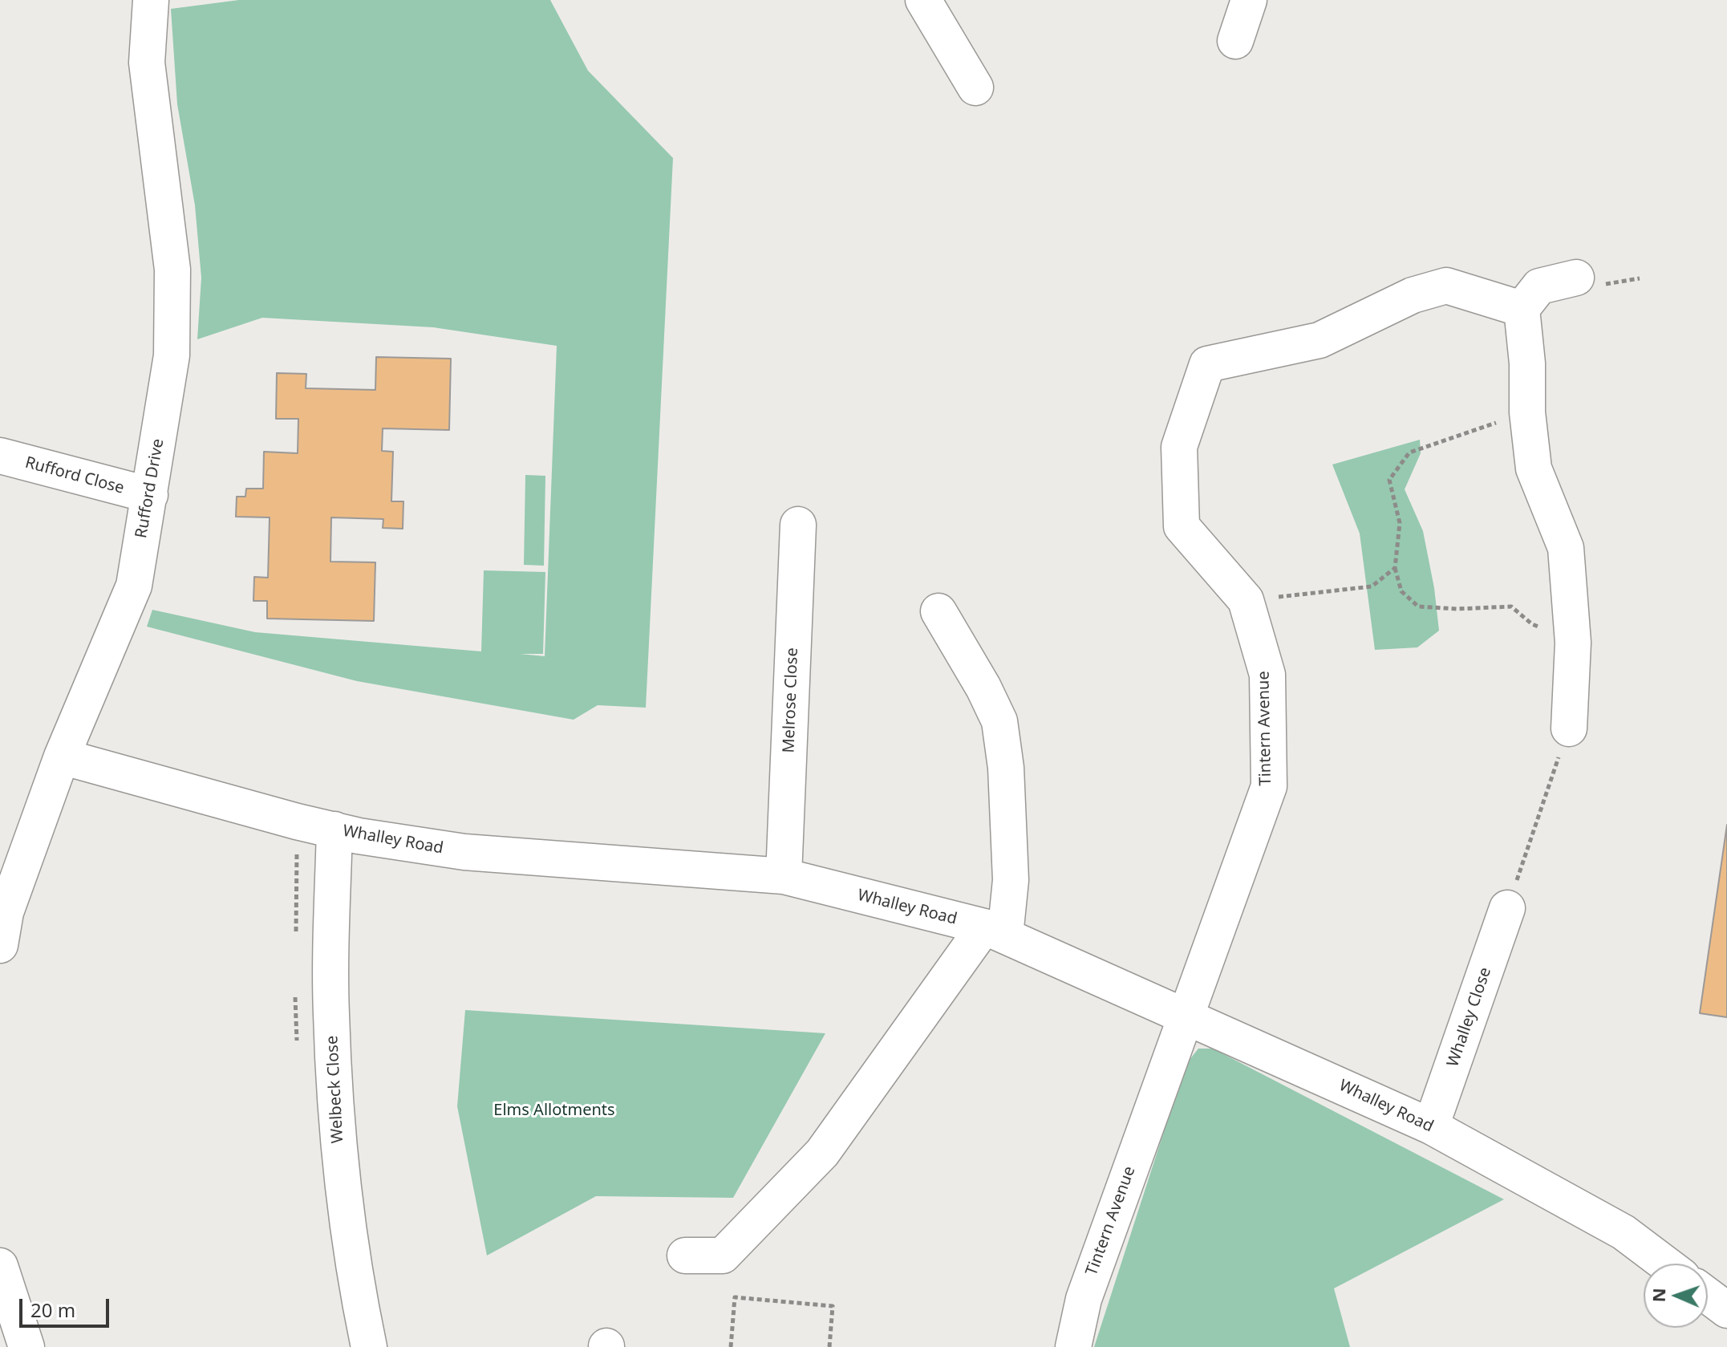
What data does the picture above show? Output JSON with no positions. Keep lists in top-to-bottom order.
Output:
{
  "streets": {
    "street": [
      "Rufford Close",
      "Rufford Drive",
      "Melrose Close",
      "Tintern Avenue",
      "Whalley Road",
      "Whalley Close",
      "Welbeck Close"
    ]
  },
  "crossings": [
    ["Rufford Close", "Rufford Drive"],
    ["Rufford Drive", "Whalley Road"],
    ["Melrose Close", "Whalley Road"],
    ["Tintern Avenue", "Whalley Road"],
    ["Whalley Road", "Whalley Close"],
    ["Whalley Road", "Welbeck Close"]
  ],
  "parks": ["Elms Allotments"],
  "scale_bar": "20 m",
  "north": "left"
}
